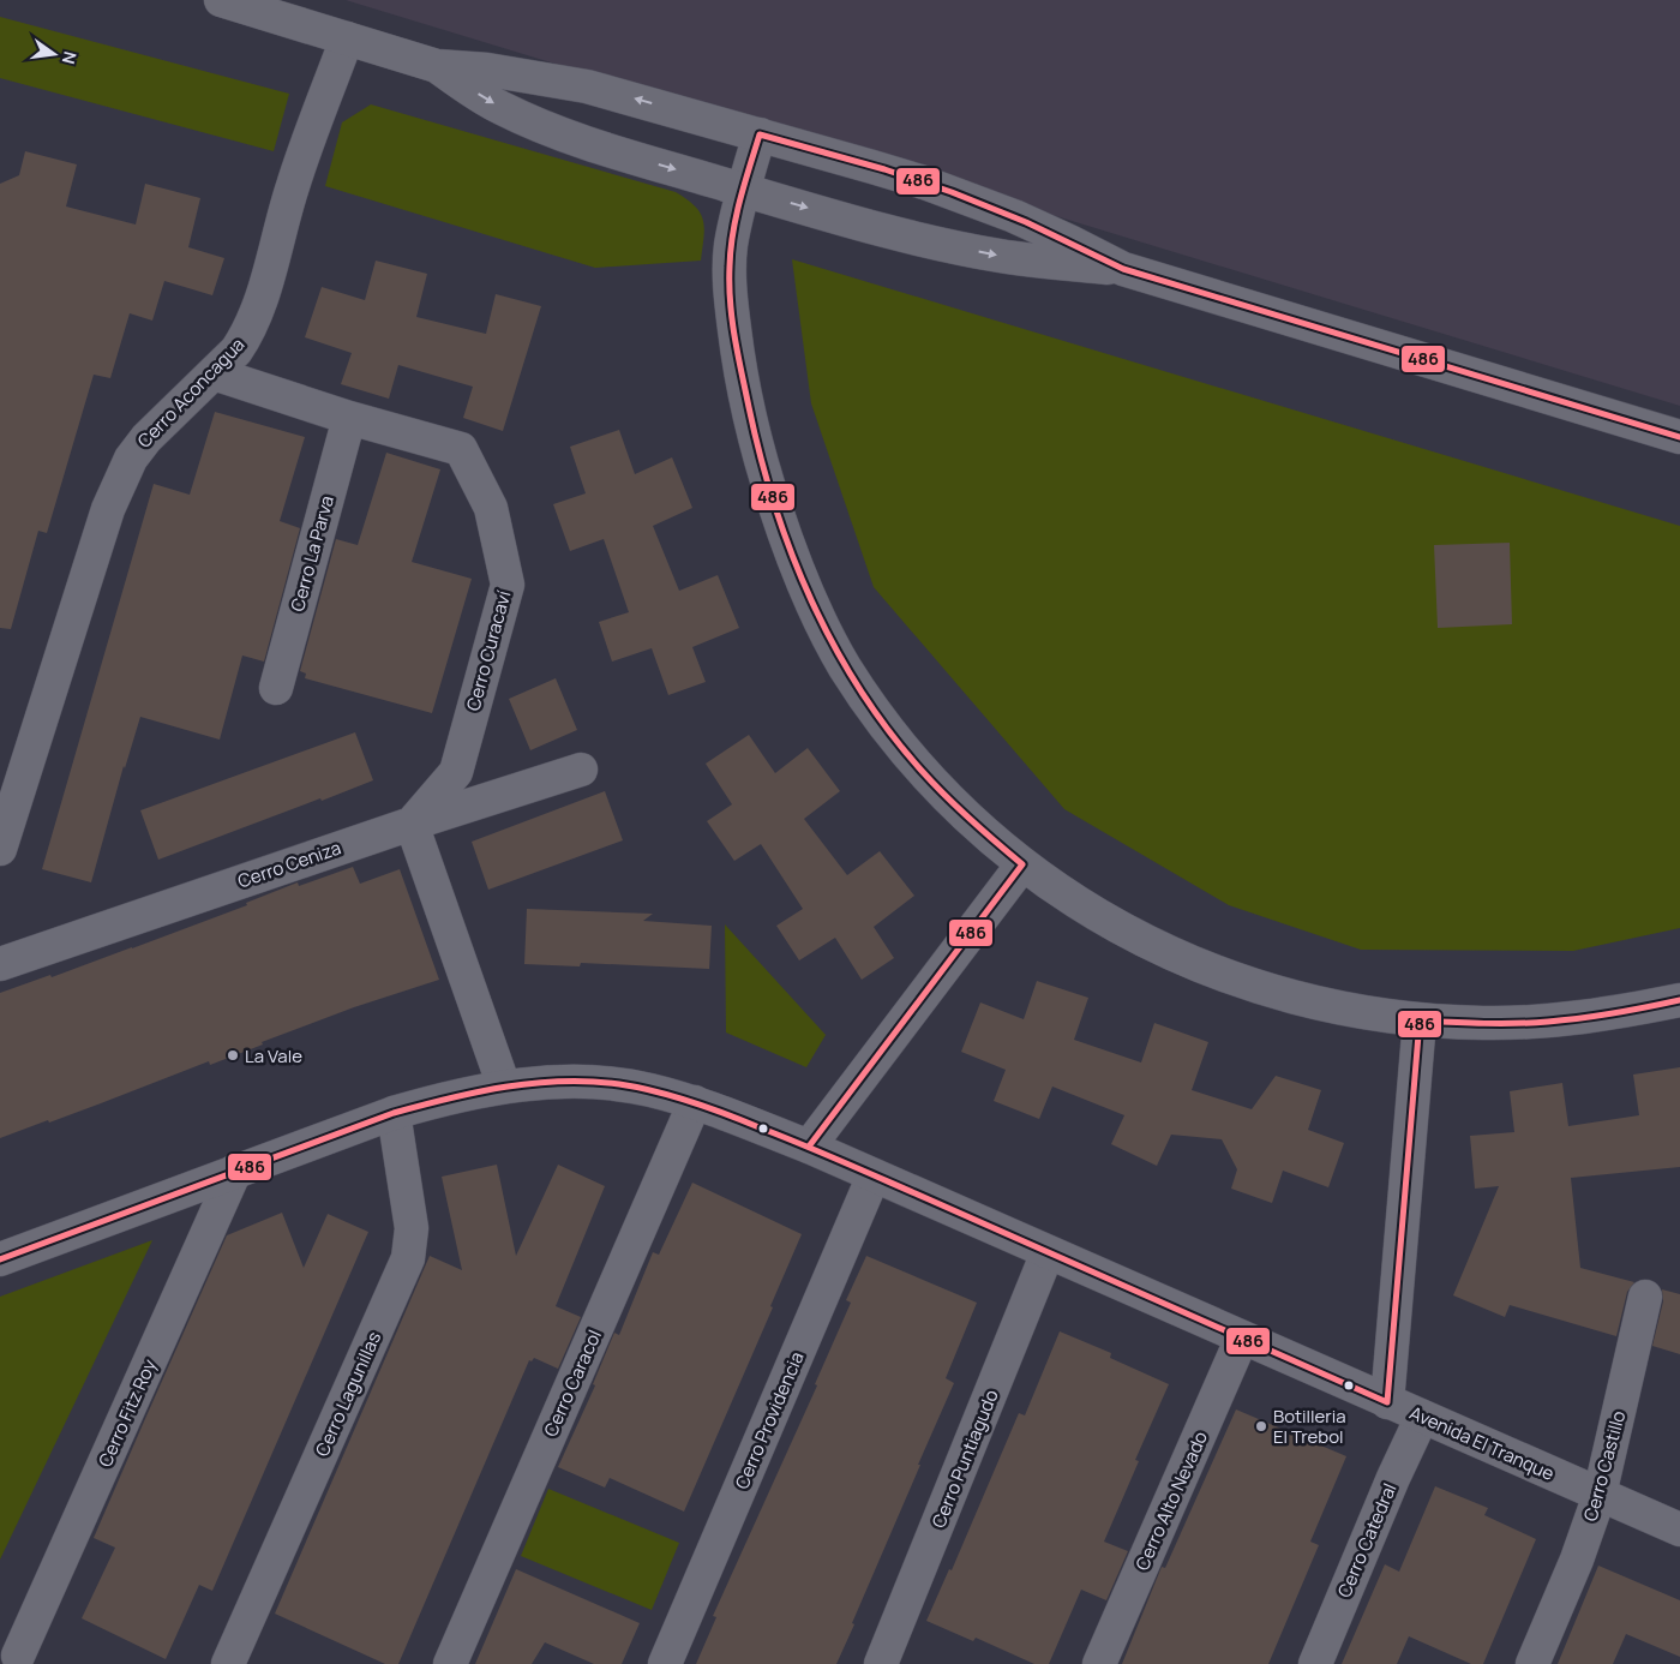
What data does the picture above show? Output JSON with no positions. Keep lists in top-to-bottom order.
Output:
{
  "streets": {
    "street": [
      "Cerro Aconcagua",
      "Cerro La Parva",
      "Cerro Curacaví",
      "Cerro Ceniza",
      "Cerro Caracol",
      "Cerro Lagunillas",
      "Cerro Fitz Roy",
      "Cerro Providencia",
      "Avenida El Tranque",
      "Cerro Puntiagudo",
      "Cerro Castillo",
      "Cerro Alto Nevado",
      "Cerro Catedral"
    ]
  },
  "crossings": [
    ["Cerro Aconcagua", "Cerro Curacaví"],
    ["Cerro La Parva", "Cerro Curacaví"],
    ["Cerro Curacaví", "Cerro Ceniza"],
    ["Cerro Caracol", "Avenida El Tranque"],
    ["Cerro Lagunillas", "Avenida El Tranque"],
    ["Cerro Fitz Roy", "Avenida El Tranque"],
    ["Cerro Providencia", "Avenida El Tranque"],
    ["Avenida El Tranque", "Cerro Puntiagudo"],
    ["Avenida El Tranque", "Cerro Castillo"],
    ["Avenida El Tranque", "Cerro Alto Nevado"],
    ["Avenida El Tranque", "Cerro Catedral"]
  ],
  "places": ["La Vale", "Botilleria El Trebol"],
  "lines": ["transit line 486"],
  "north": "right"
}
